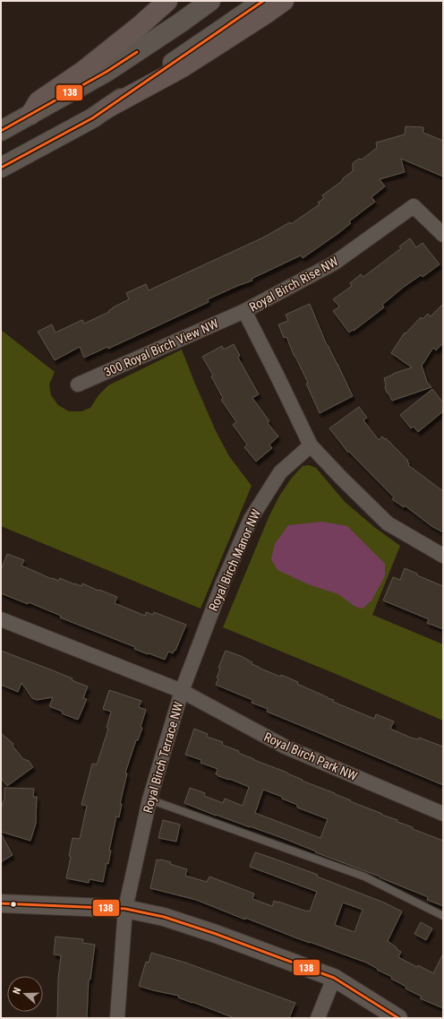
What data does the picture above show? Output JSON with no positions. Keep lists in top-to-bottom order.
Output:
{
  "streets": {
    "street": [
      "Royal Birch Rise NW",
      "300 Royal Birch View NW",
      "Royal Birch Manor NW",
      "Royal Birch Park NW",
      "Royal Birch Terrace NW"
    ]
  },
  "crossings": [
    ["Royal Birch Rise NW", "300 Royal Birch View NW"],
    ["Royal Birch Rise NW", "Royal Birch Manor NW"],
    ["Royal Birch Manor NW", "Royal Birch Park NW"],
    ["Royal Birch Manor NW", "Royal Birch Terrace NW"],
    ["Royal Birch Park NW", "Royal Birch Terrace NW"]
  ],
  "lines": ["transit line 138"],
  "north": "left"
}
